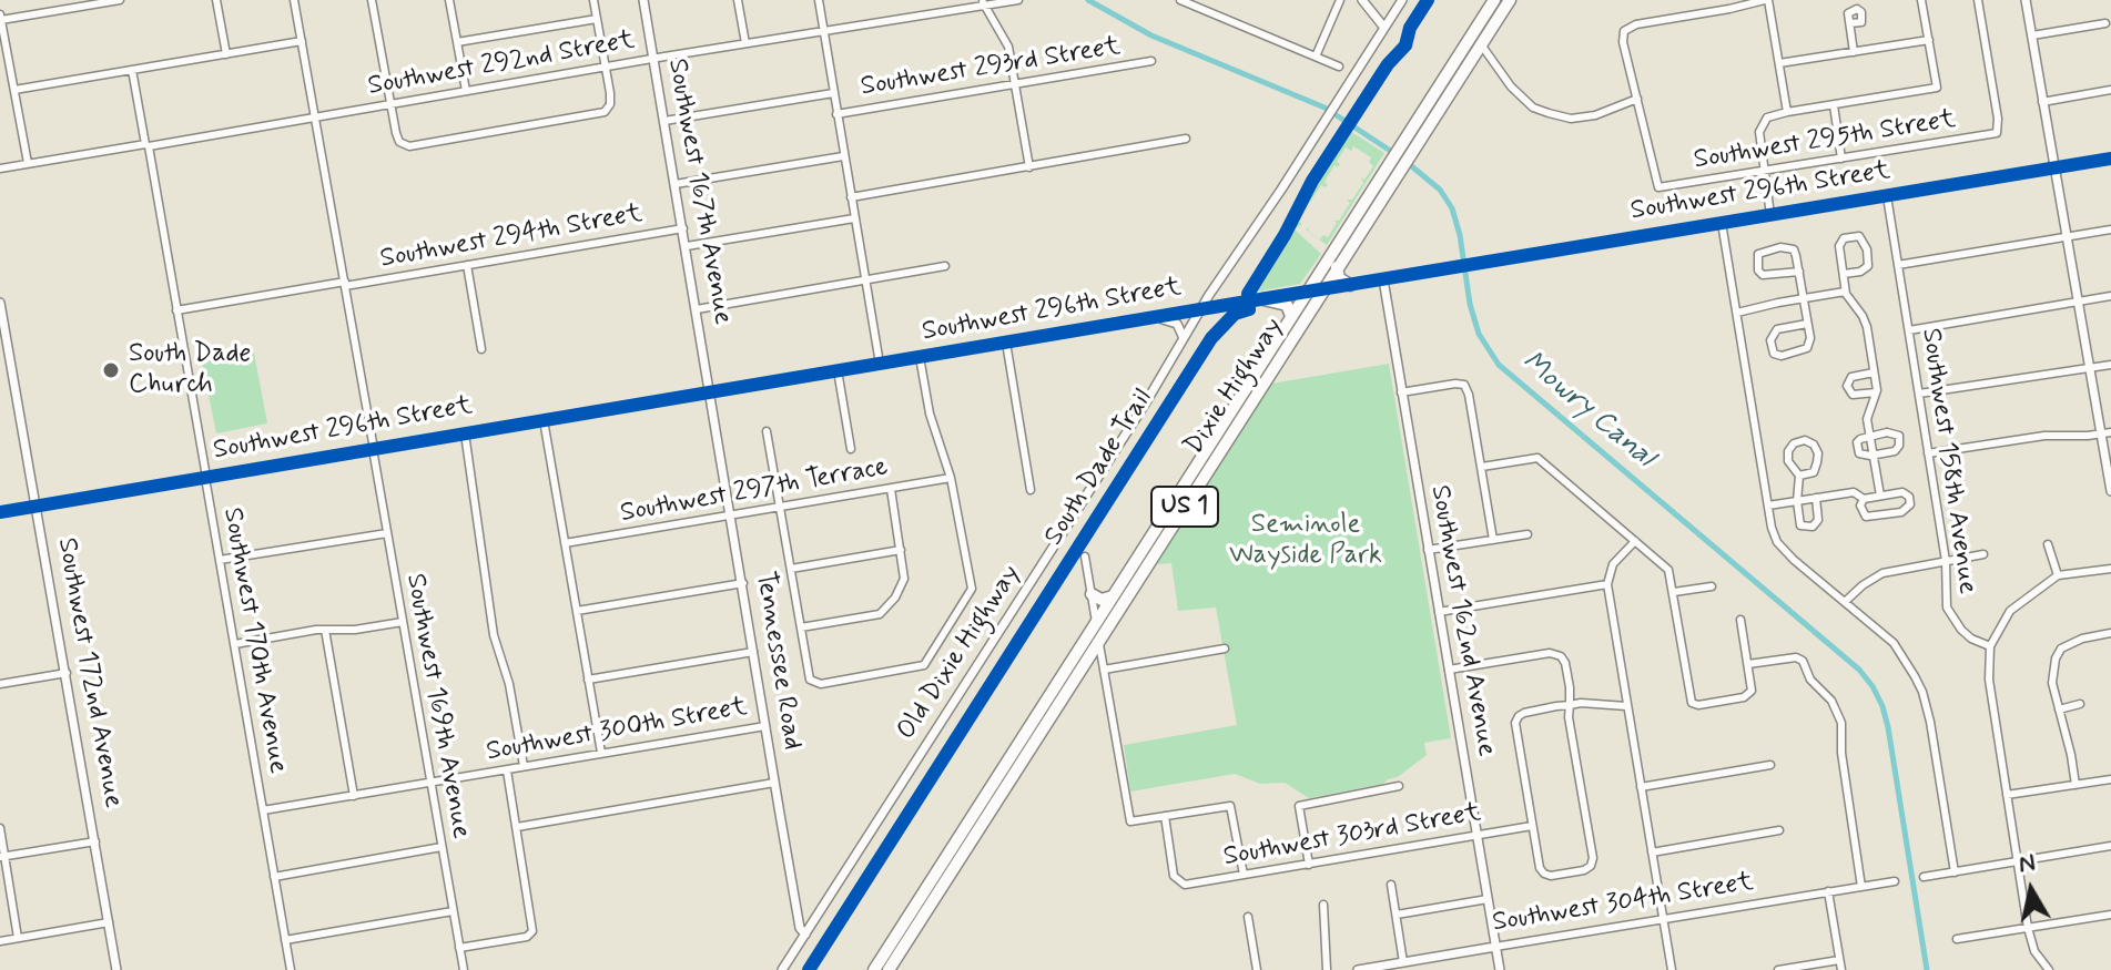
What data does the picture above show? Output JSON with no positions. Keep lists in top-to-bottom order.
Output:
{
  "streets": {
    "highway": ["Dixie Highway", "US 1"],
    "street": [
      "Southwest 292nd Street",
      "Southwest 293rd Street",
      "Southwest 295th Street",
      "Southwest 167th Avenue",
      "Southwest 296th Street",
      "Southwest 294th Street",
      "Southwest 158th Avenue",
      "Southwest 297th Terrace",
      "Southwest 162nd Avenue",
      "Southwest 170th Avenue",
      "Old Dixie Highway",
      "Tennessee Road",
      "Southwest 172nd Avenue",
      "Southwest 169th Avenue",
      "Southwest 300th Street",
      "Southwest 303rd Street",
      "Southwest 304th Street"
    ],
    "cycle path": ["South Dade Trail"]
  },
  "crossings": [
    ["Southwest 292nd Street", "Southwest 167th Avenue"],
    ["Southwest 292nd Street", "Southwest 170th Avenue"],
    ["Southwest 292nd Street", "Southwest 169th Avenue"],
    ["Southwest 167th Avenue", "Southwest 296th Street"],
    ["Southwest 167th Avenue", "Southwest 294th Street"],
    ["Southwest 167th Avenue", "Tennessee Road"],
    ["Southwest 296th Street", "Dixie Highway"],
    ["Southwest 296th Street", "Southwest 158th Avenue"],
    ["Southwest 296th Street", "Southwest 162nd Avenue"],
    ["Southwest 296th Street", "Southwest 170th Avenue"],
    ["Southwest 296th Street", "Old Dixie Highway"],
    ["Southwest 296th Street", "Tennessee Road"],
    ["Southwest 296th Street", "Southwest 172nd Avenue"],
    ["Southwest 296th Street", "Southwest 169th Avenue"],
    ["Southwest 294th Street", "Southwest 170th Avenue"],
    ["Southwest 294th Street", "Southwest 169th Avenue"],
    ["Dixie Highway", "US 1"],
    ["Southwest 297th Terrace", "Tennessee Road"],
    ["Southwest 162nd Avenue", "Southwest 303rd Street"],
    ["Southwest 162nd Avenue", "Southwest 304th Street"],
    ["Southwest 170th Avenue", "Southwest 300th Street"],
    ["Old Dixie Highway", "Tennessee Road"],
    ["Tennessee Road", "Southwest 300th Street"],
    ["Southwest 169th Avenue", "Southwest 300th Street"]
  ],
  "water": ["Mowry Canal"],
  "parks": ["Seminole Wayside Park"],
  "places": ["South Dade Church"],
  "north": "top"
}
